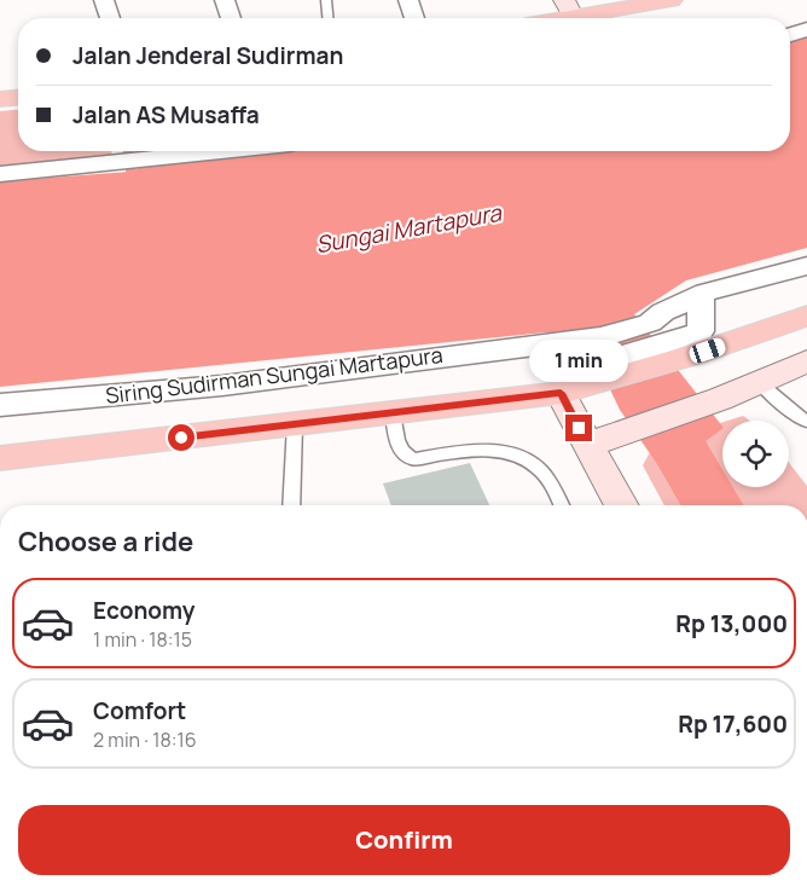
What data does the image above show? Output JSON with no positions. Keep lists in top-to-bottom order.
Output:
{
  "streets": {
    "street": ["Siring Sudirman Sungai Martapura"]
  },
  "water": ["Sungai Martapura"],
  "page": {
    "banner": ["Jalan Jenderal Sudirman", "Jalan AS Musaffa"],
    "bubble": "1 min",
    "heading": "Choose a ride",
    "list": [
      {
        "name": "Economy",
        "note": "1 min · 18:15",
        "value": "Rp 13,000"
      },
      {
        "name": "Comfort",
        "note": "2 min · 18:16",
        "value": "Rp 17,600"
      }
    ],
    "buttons": "Confirm"
  }
}
